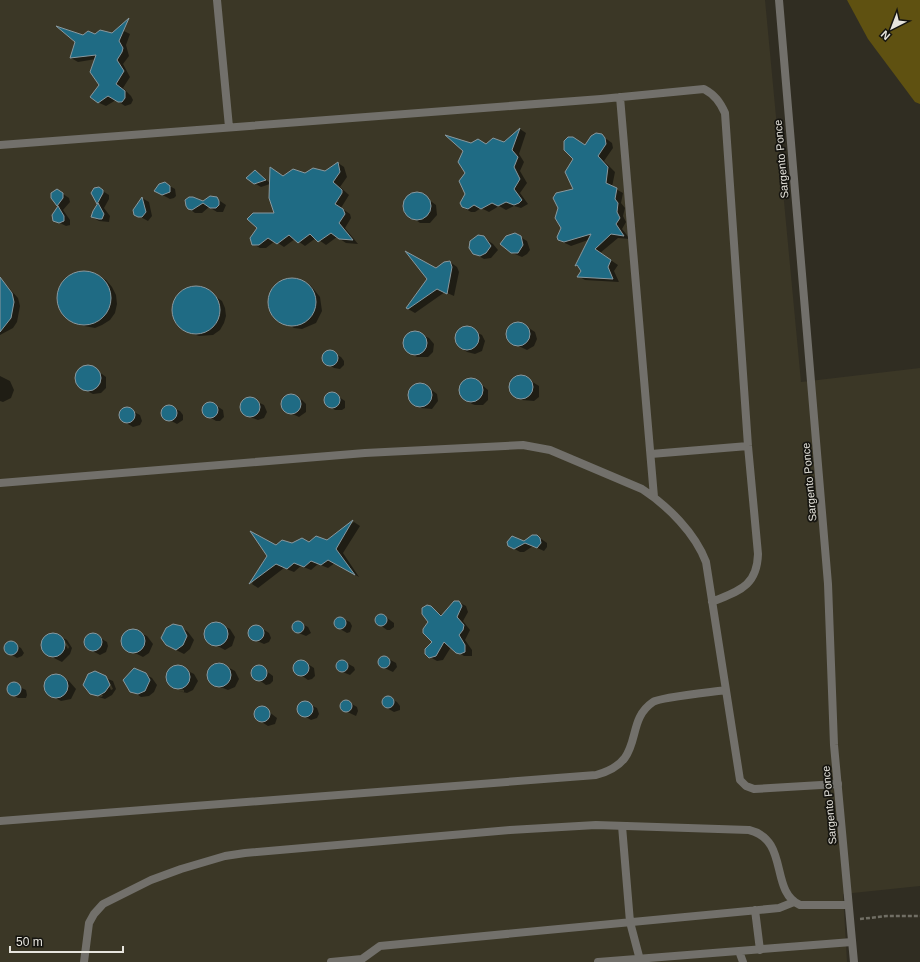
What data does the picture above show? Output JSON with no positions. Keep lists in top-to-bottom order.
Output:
{
  "streets": {
    "street": ["Sargento Ponce"]
  },
  "scale_bar": "50 m",
  "north": "bottom left"
}
